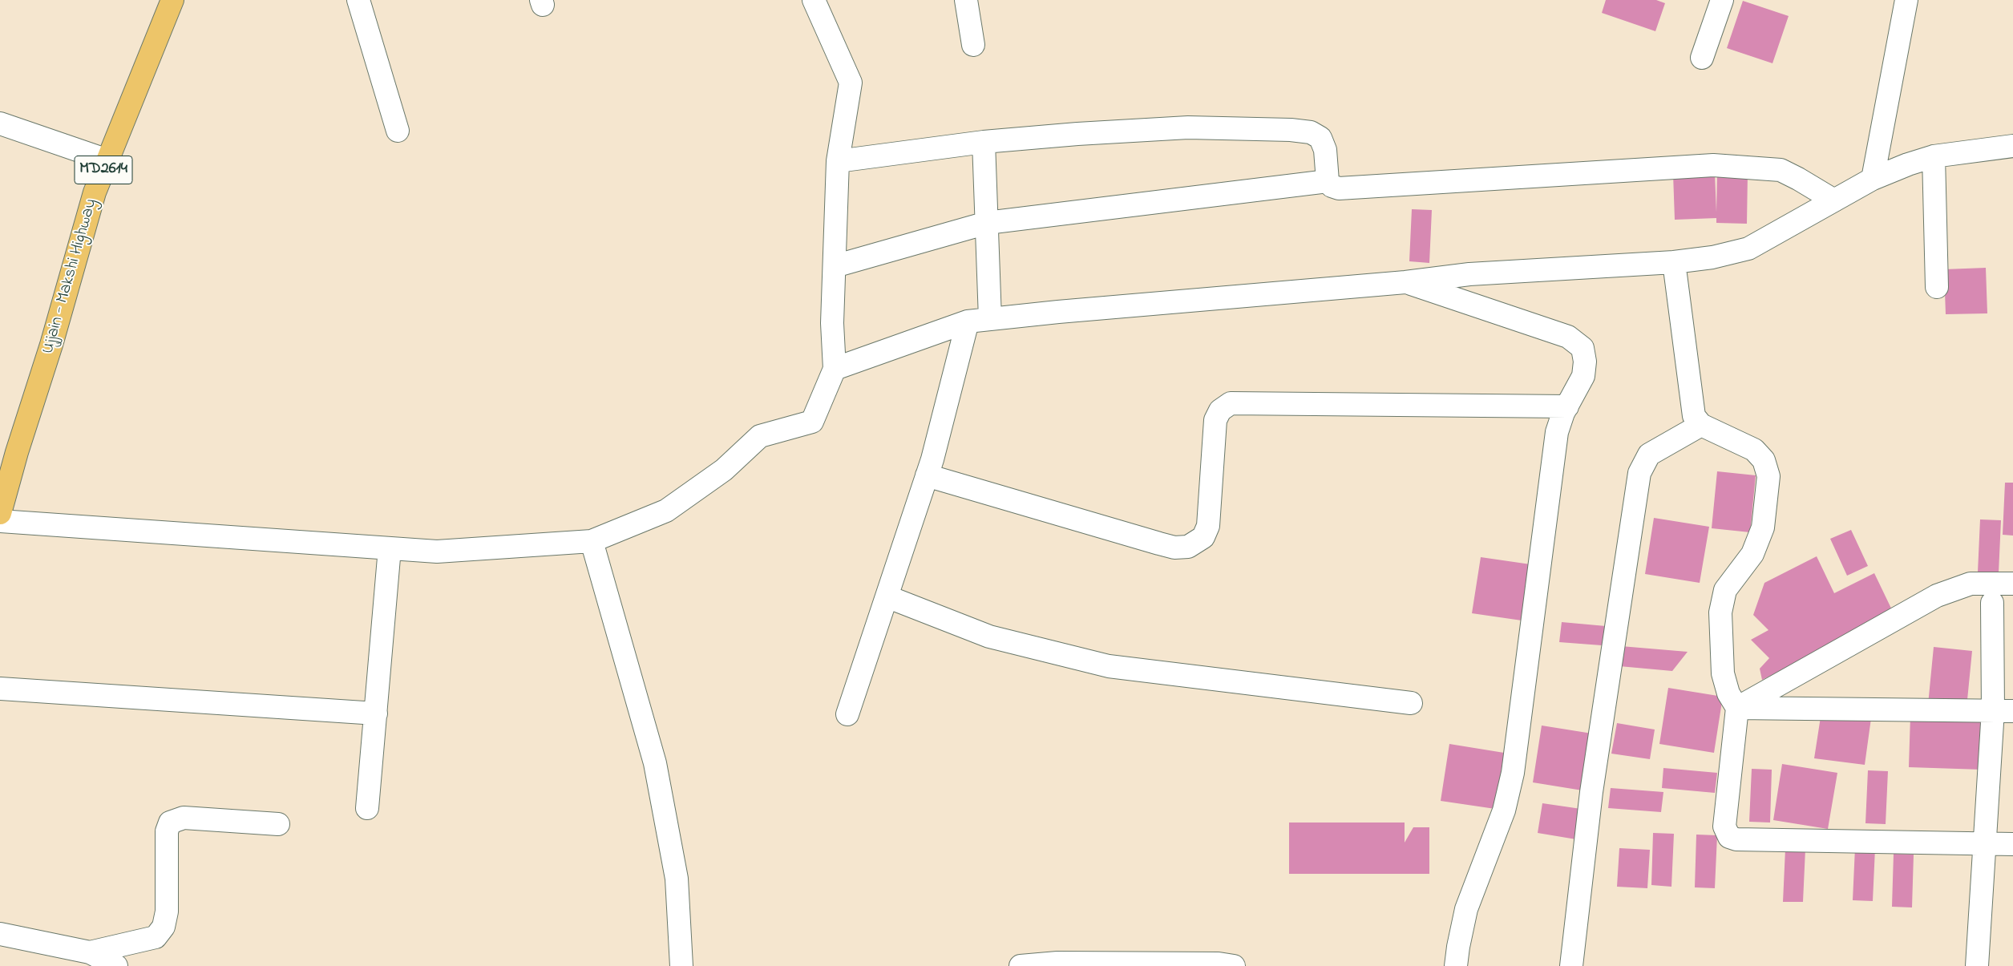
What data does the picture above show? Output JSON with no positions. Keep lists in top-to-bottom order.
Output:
{
  "streets": {
    "main road": ["MD2614", "Ujjain - Makshi Highway"]
  }
}
